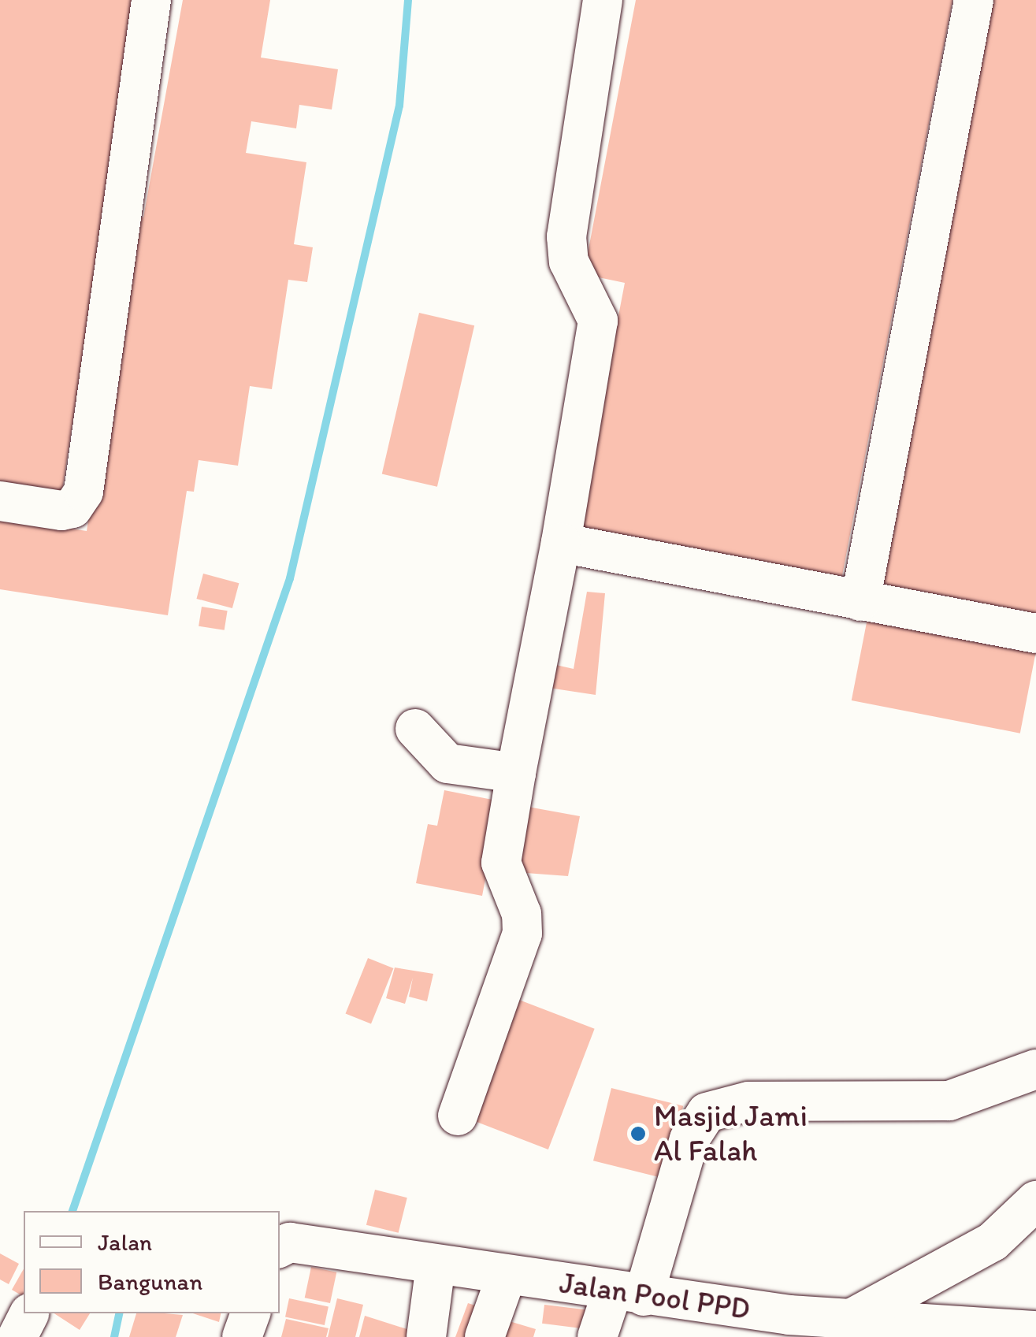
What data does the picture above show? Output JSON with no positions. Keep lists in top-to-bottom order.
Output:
{
  "streets": {
    "street": ["Jalan Pool PPD"]
  },
  "places": ["Masjid Jami Al Falah"],
  "legend": ["Jalan", "Bangunan"]
}
